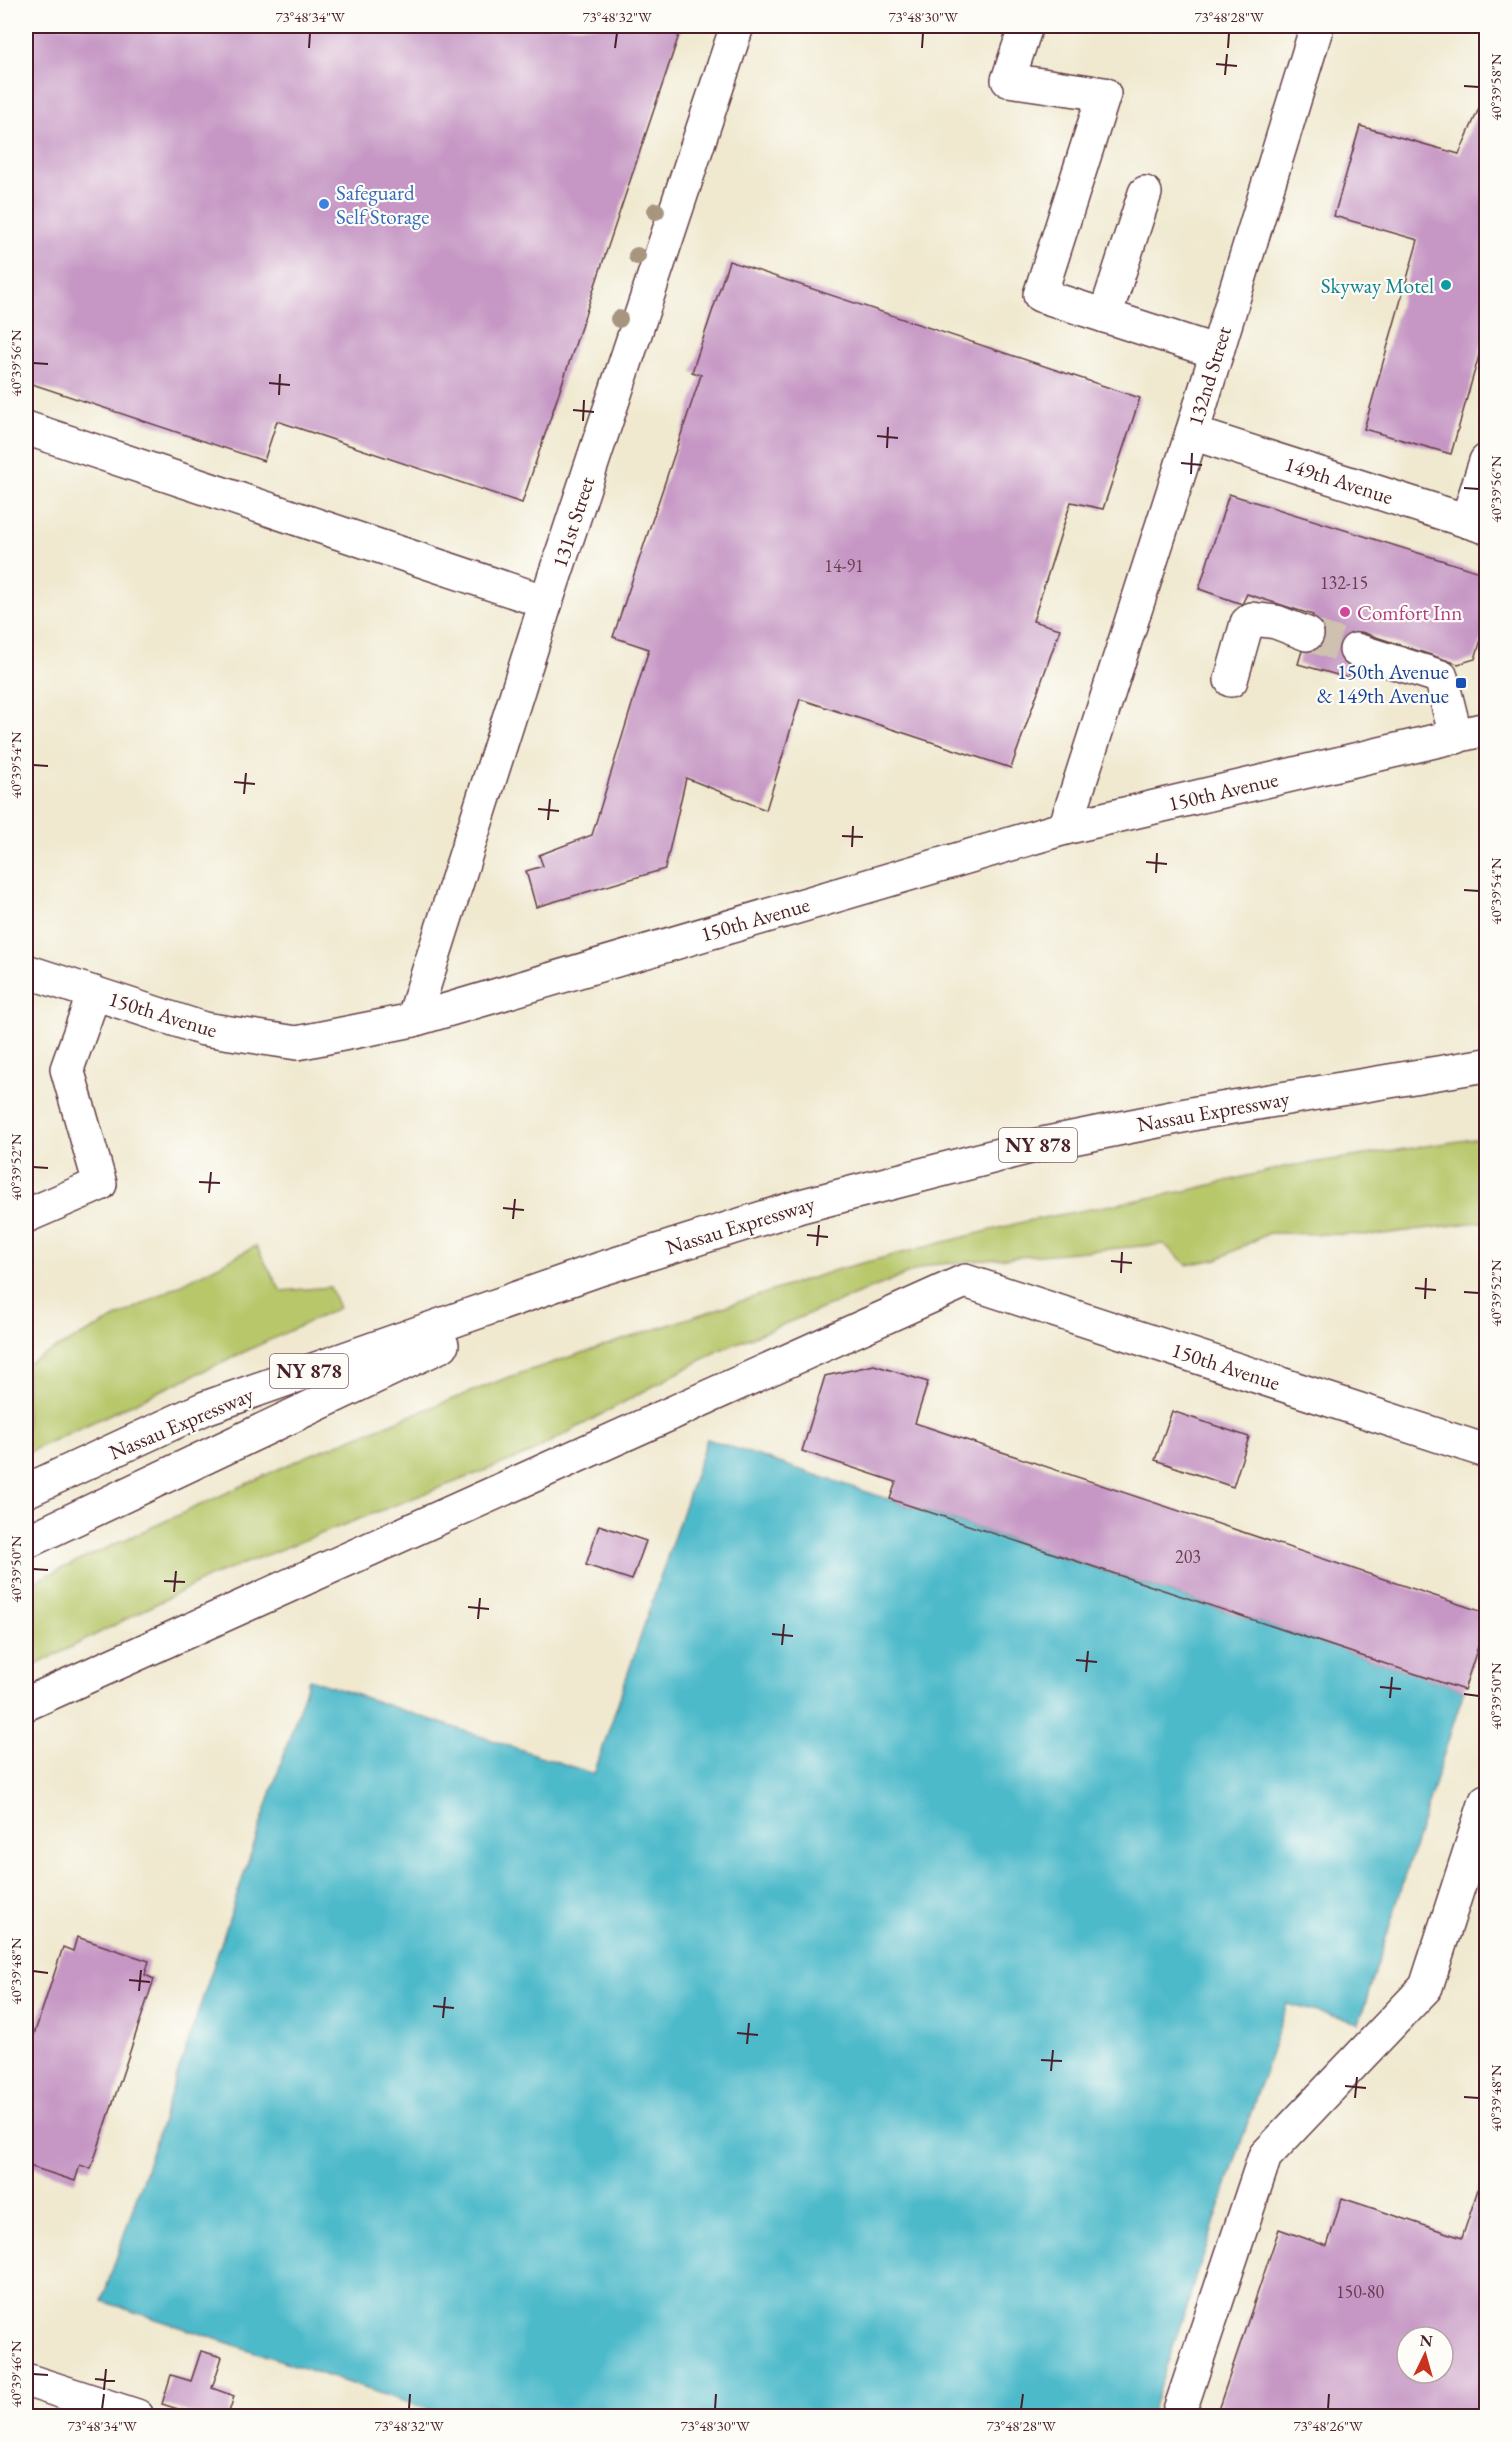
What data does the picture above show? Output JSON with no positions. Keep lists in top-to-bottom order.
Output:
{
  "streets": {
    "main road": [
      "132nd Street",
      "149th Avenue",
      "131st Street",
      "150th Avenue",
      "Nassau Expressway",
      "NY 878"
    ]
  },
  "crossings": [
    ["132nd Street", "149th Avenue"],
    ["132nd Street", "150th Avenue"],
    ["131st Street", "150th Avenue"]
  ],
  "places": {
    "other": ["Safeguard Self Storage", "Skyway Motel", "Comfort Inn"],
    "transit": ["150th Avenue & 149th Avenue"]
  },
  "house_numbers": [
    "14-91",
    "132-15",
    "203",
    "150-80"
  ],
  "north": "top",
  "coordinates": [
    "73°48'34\"W",
    "73°48'32\"W",
    "73°48'30\"W",
    "73°48'28\"W",
    "40°39'58\"N",
    "40°39'56\"N",
    "40°39'54\"N",
    "40°39'52\"N",
    "40°39'50\"N",
    "40°39'48\"N",
    "40°39'46\"N",
    "73°48'26\"W"
  ]
}
